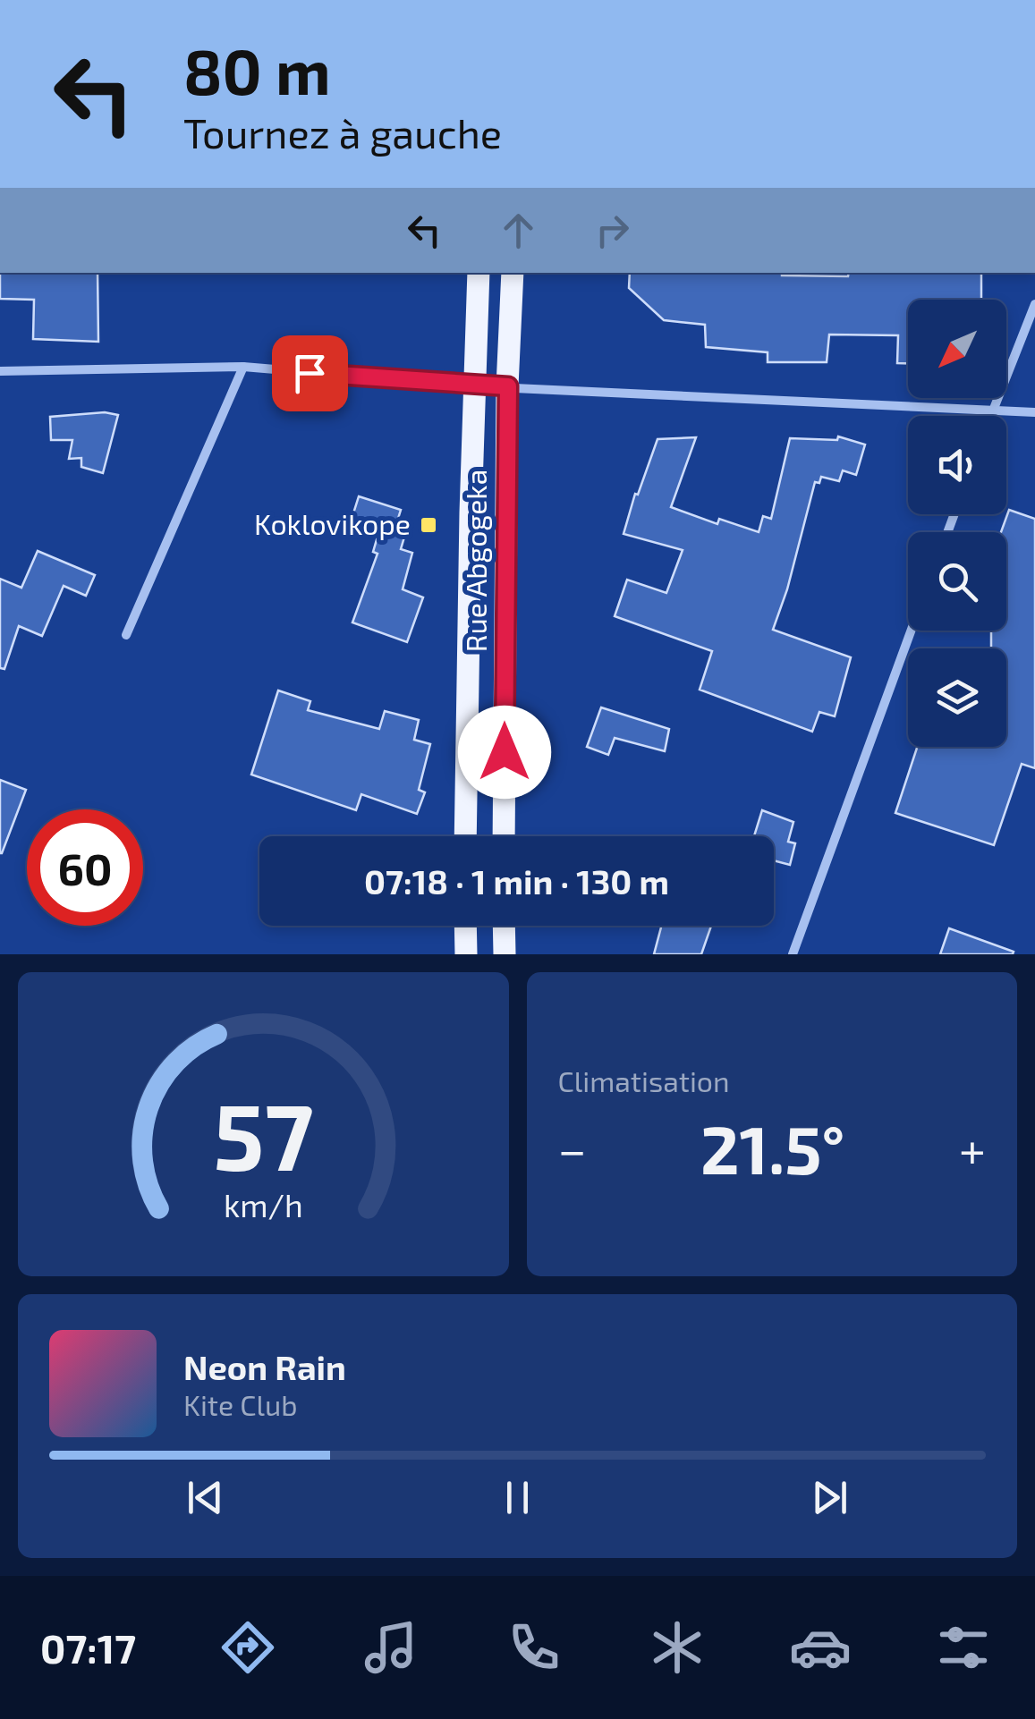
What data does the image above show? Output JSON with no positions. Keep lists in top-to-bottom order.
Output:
{
  "streets": {
    "main road": ["Rue Abgogeka"]
  },
  "places": {
    "transit": ["Koklovikope"]
  },
  "north": "bottom left",
  "page": {
    "turn": ["80 m", "Tournez à gauche"],
    "limit": "60",
    "trip": "07:18 · 1 min · 130 m",
    "tile": "Climatisation",
    "heat": ["−", "21.5°", "+"],
    "song": ["Neon Rain", "Kite Club"],
    "tabs": "07:17",
    "gauge": ["57", "km/h"]
  }
}
